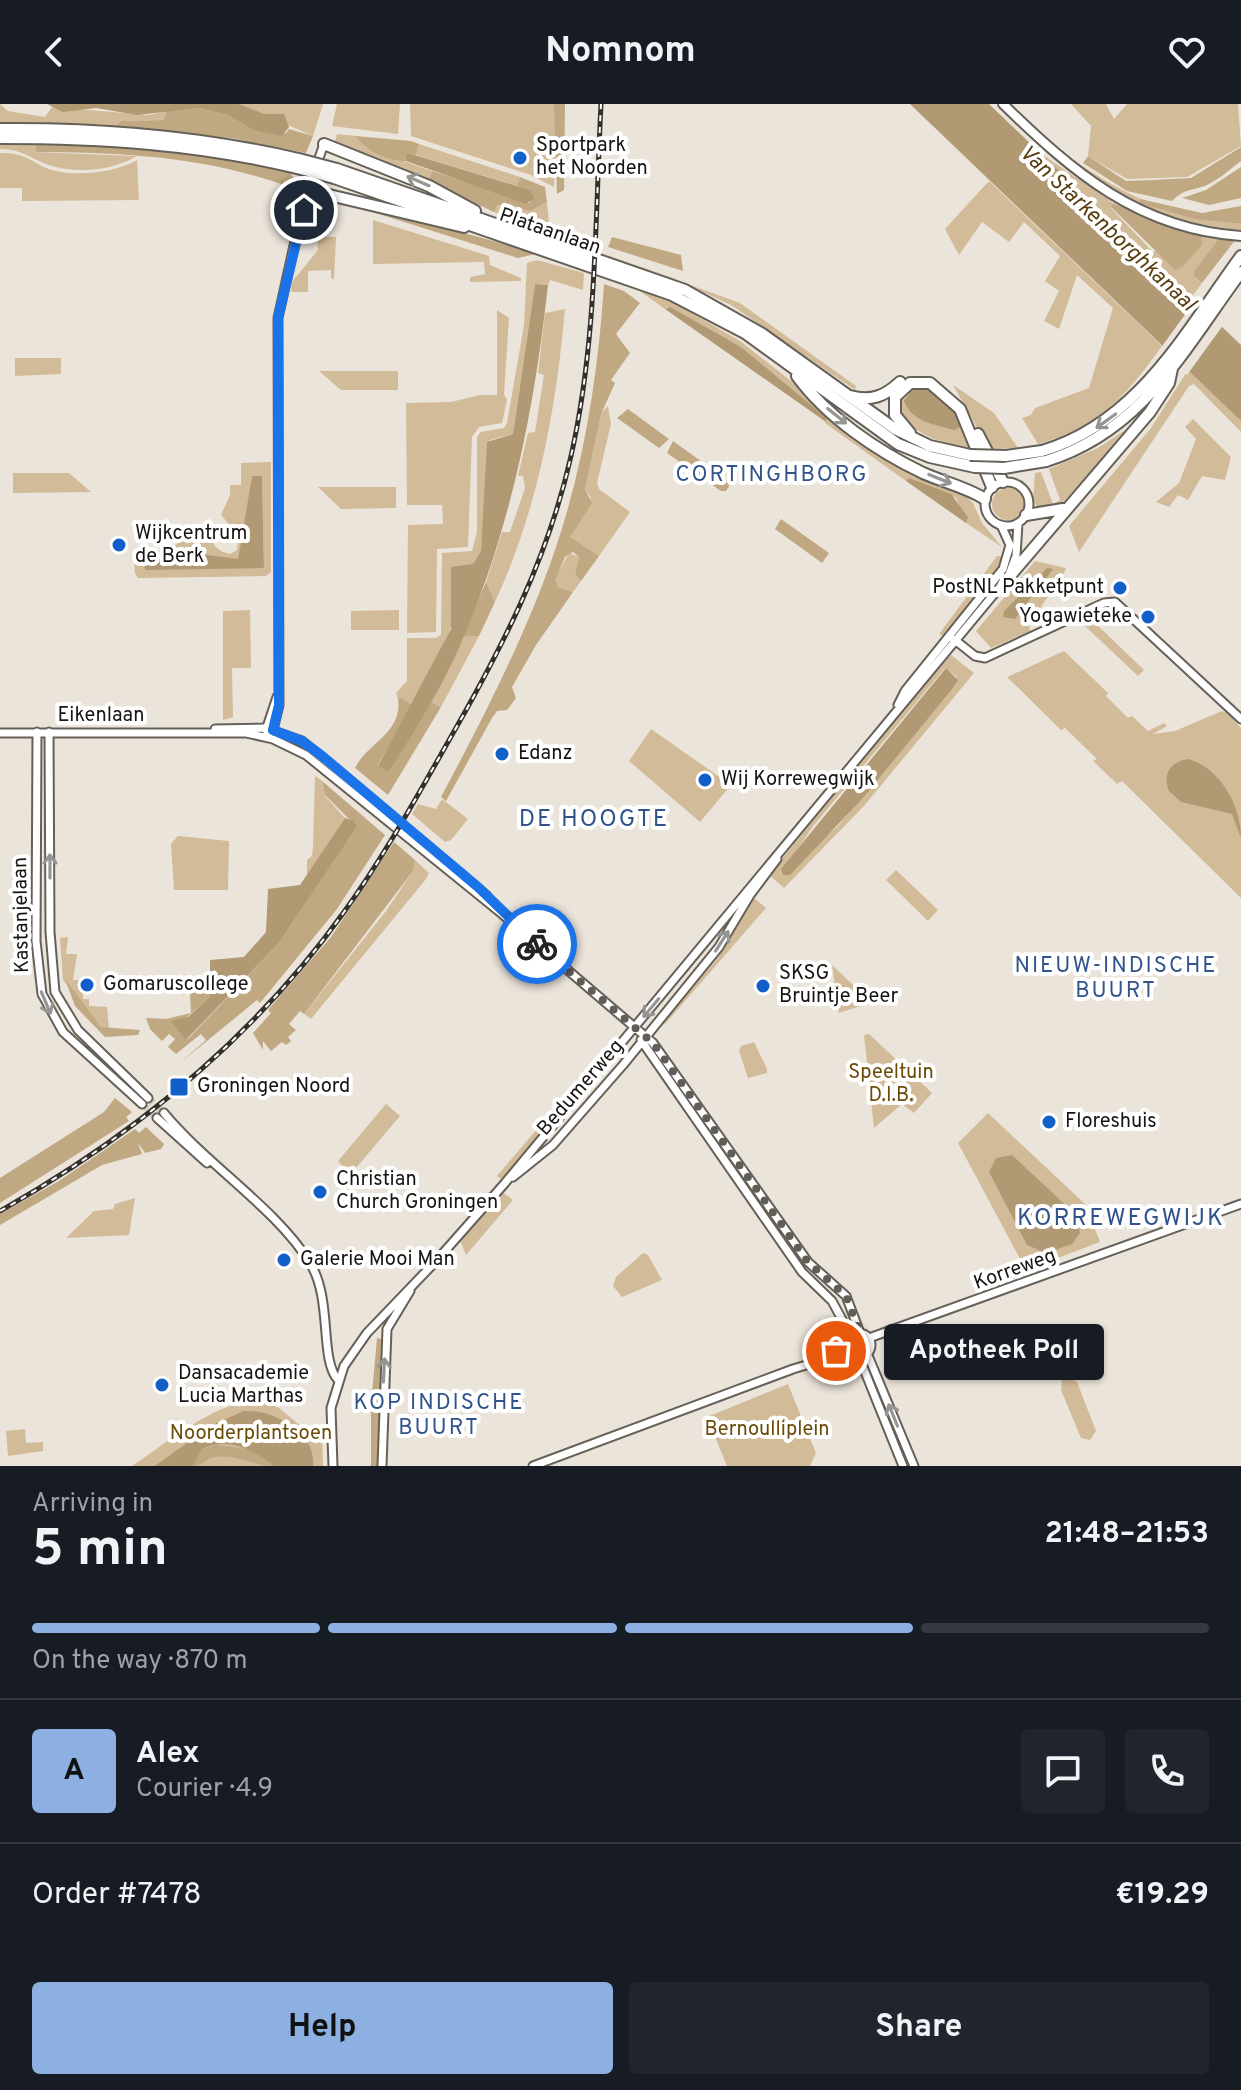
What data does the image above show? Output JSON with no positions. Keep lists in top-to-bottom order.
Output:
{
  "streets": {
    "highway": ["Plataanlaan"],
    "main road": [
      "Eikenlaan",
      "Kastanjelaan",
      "Bedumerweg",
      "Korreweg"
    ]
  },
  "crossings": [
    ["Eikenlaan", "Kastanjelaan"],
    ["Eikenlaan", "Bedumerweg"]
  ],
  "districts": [
    "CORTINGHBORG",
    "DE HOOGTE",
    "NIEUW-INDISCHE BUURT",
    "KORREWEGWIJK",
    "KOP INDISCHE BUURT"
  ],
  "water": ["Van Starkenborghkanaal"],
  "parks": ["Speeltuin D.I.B.", "Bernoulliplein", "Noorderplantsoen"],
  "places": {
    "other": [
      "Sportpark het Noorden",
      "Wijkcentrum de Berk",
      "PostNL Pakketpunt",
      "Yogawieteke",
      "Edanz",
      "Wij Korrewegwijk",
      "Gomaruscollege",
      "SKSG Bruintje Beer",
      "Floreshuis",
      "Christian Church Groningen",
      "Galerie Mooi Man",
      "Apotheek Poll",
      "Dansacademie Lucia Marthas"
    ],
    "transit": ["Groningen Noord"]
  },
  "page": {
    "header": "Nomnom",
    "bubble": "Apotheek Poll",
    "heading": ["5 min", "Arriving in", "21:48–21:53"],
    "panel": [
      "Alex",
      "Courier · 4.9",
      "Order #7478",
      "€19.29"
    ],
    "bar": "On the way · 870 m",
    "round": "A",
    "buttons": ["Help", "Share"]
  }
}
